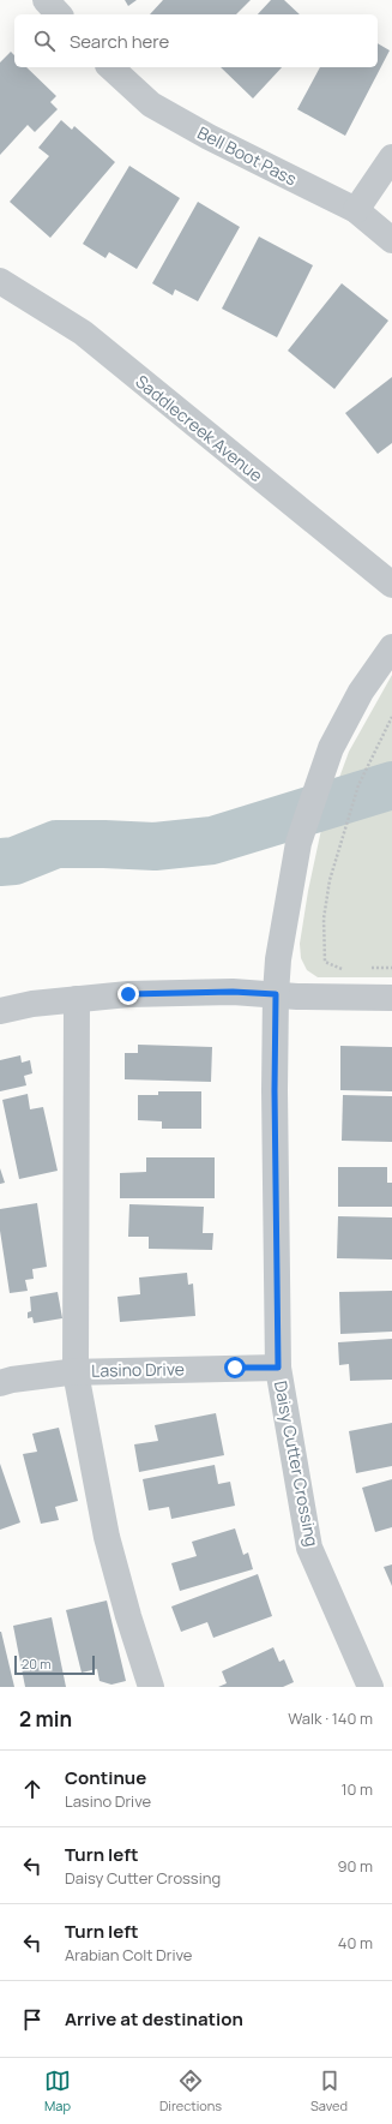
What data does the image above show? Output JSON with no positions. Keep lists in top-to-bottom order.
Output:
{
  "streets": {
    "street": [
      "Bell Boot Pass",
      "Saddlecreek Avenue",
      "Lasino Drive",
      "Daisy Cutter Crossing"
    ]
  },
  "crossings": [
    ["Lasino Drive", "Daisy Cutter Crossing"]
  ],
  "scale_bar": "20 m",
  "page": {
    "search": "Search here",
    "scale": "20 m",
    "heading": ["2 min", "Walk · 140 m"],
    "list": [
      ["Continue", "Lasino Drive", "10 m"],
      ["Turn left", "Daisy Cutter Crossing", "90 m"],
      ["Turn left", "Arabian Colt Drive", "40 m"],
      "Arrive at destination"
    ],
    "nav": ["Map", "Directions", "Saved"]
  }
}
